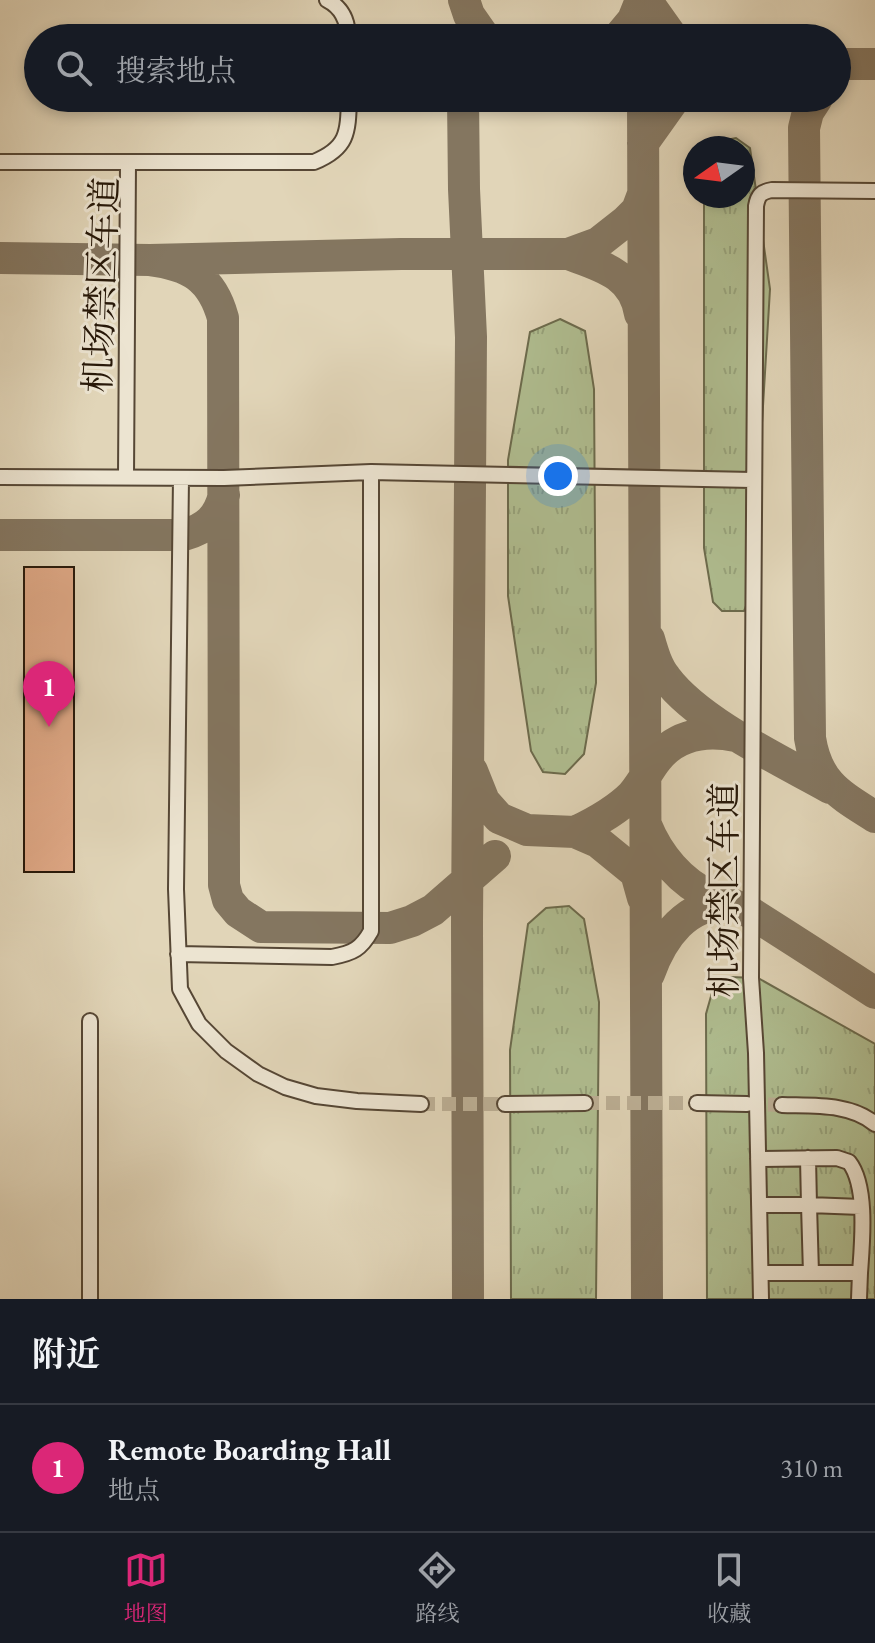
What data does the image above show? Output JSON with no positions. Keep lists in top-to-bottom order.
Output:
{
  "streets": {
    "lane": ["机场禁区车道"]
  },
  "north": "left",
  "page": {
    "search": "搜索地点",
    "pins": "1",
    "heading": "附近",
    "list": [
      {
        "mark": "1",
        "name": "Remote Boarding Hall",
        "note": "地点",
        "value": "310 m"
      }
    ],
    "nav": ["地图", "路线", "收藏"]
  }
}
